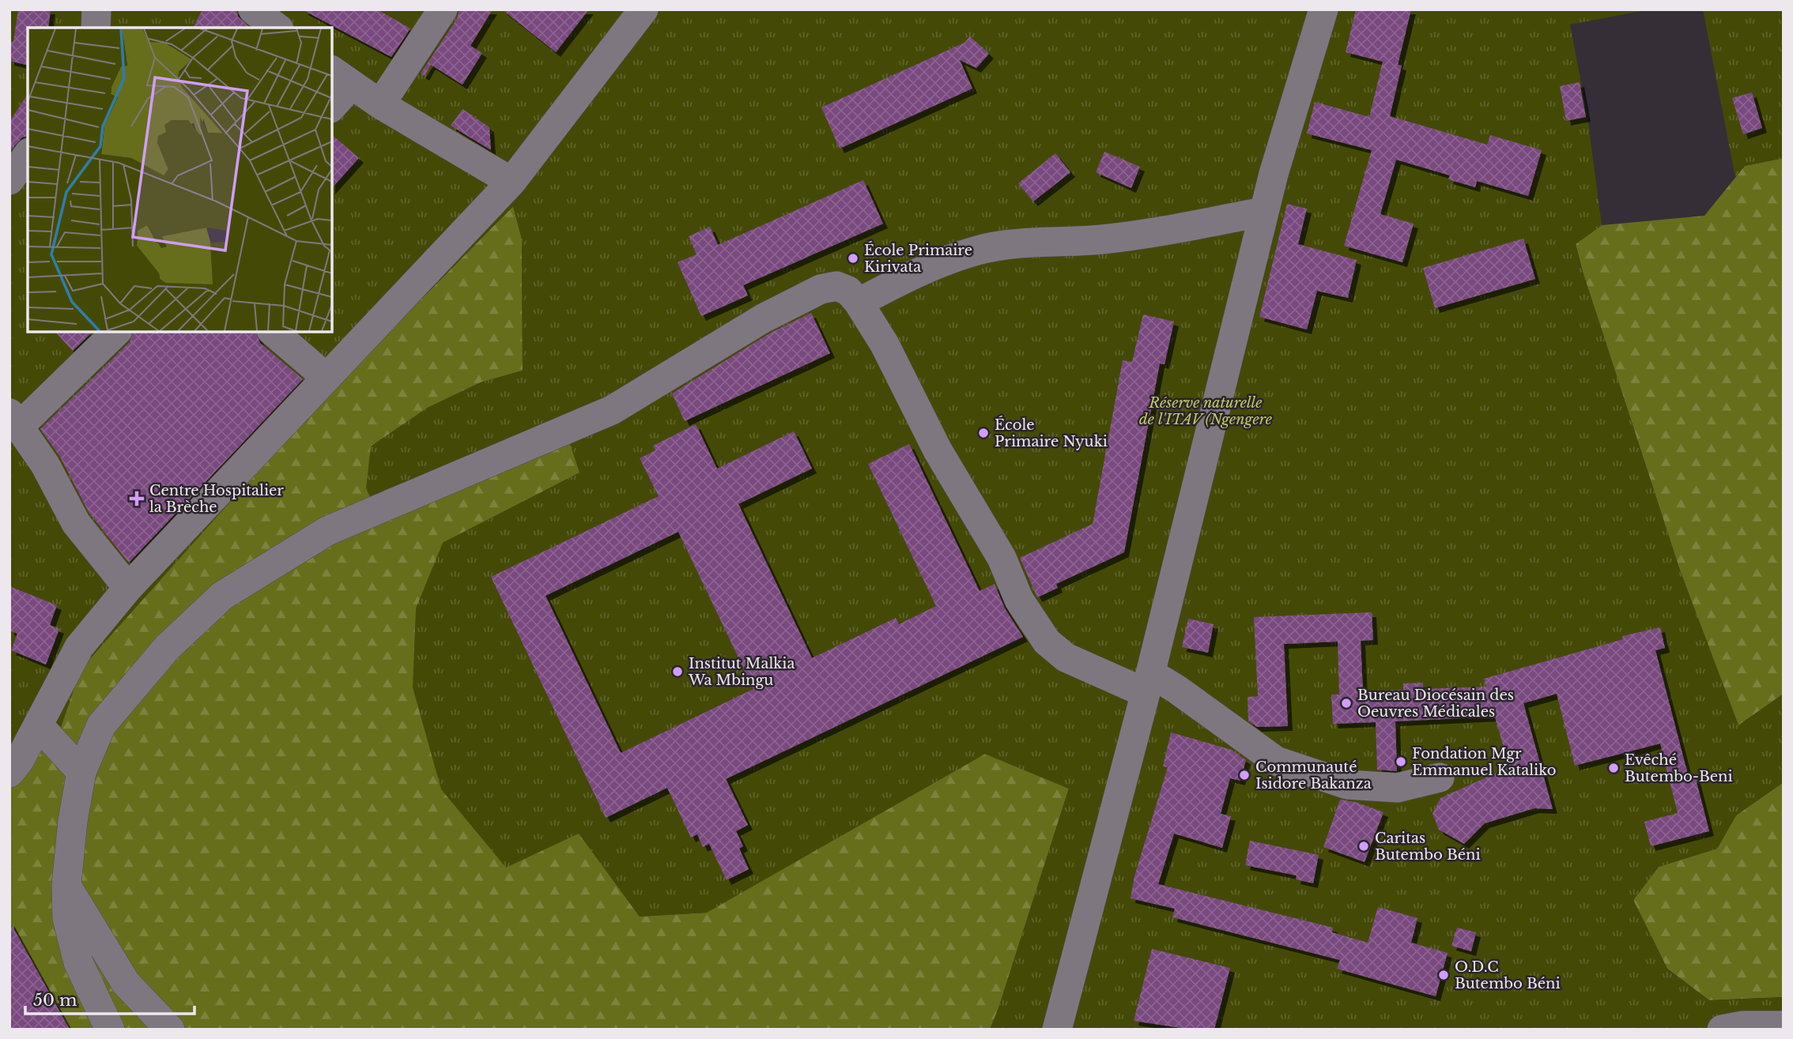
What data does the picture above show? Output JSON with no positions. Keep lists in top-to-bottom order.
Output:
{
  "parks": ["Réserve naturelle de l'ITAV (Ngengere"],
  "places": {
    "other": [
      "École Primaire Kirivata",
      "École Primaire Nyuki",
      "Institut Malkia Wa Mbingu",
      "Bureau Diocésain des Oeuvres Médicales",
      "Fondation Mgr Emmanuel Kataliko",
      "Evêché Butembo-Beni",
      "Communauté Isidore Bakanza",
      "Caritas Butembo Béni",
      "O.D.C Butembo Béni"
    ],
    "health": ["Centre Hospitalier la Brèche"]
  },
  "scale_bar": "50 m"
}
